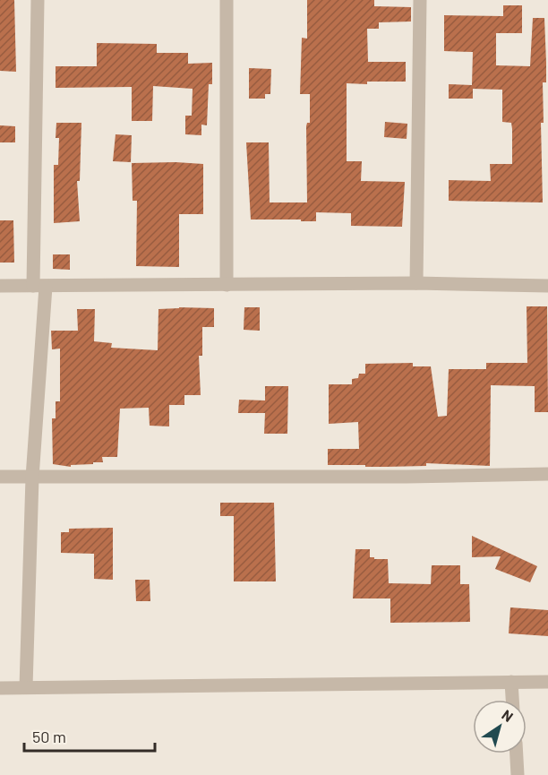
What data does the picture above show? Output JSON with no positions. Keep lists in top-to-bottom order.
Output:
{
  "scale_bar": "50 m",
  "north": "top right"
}
